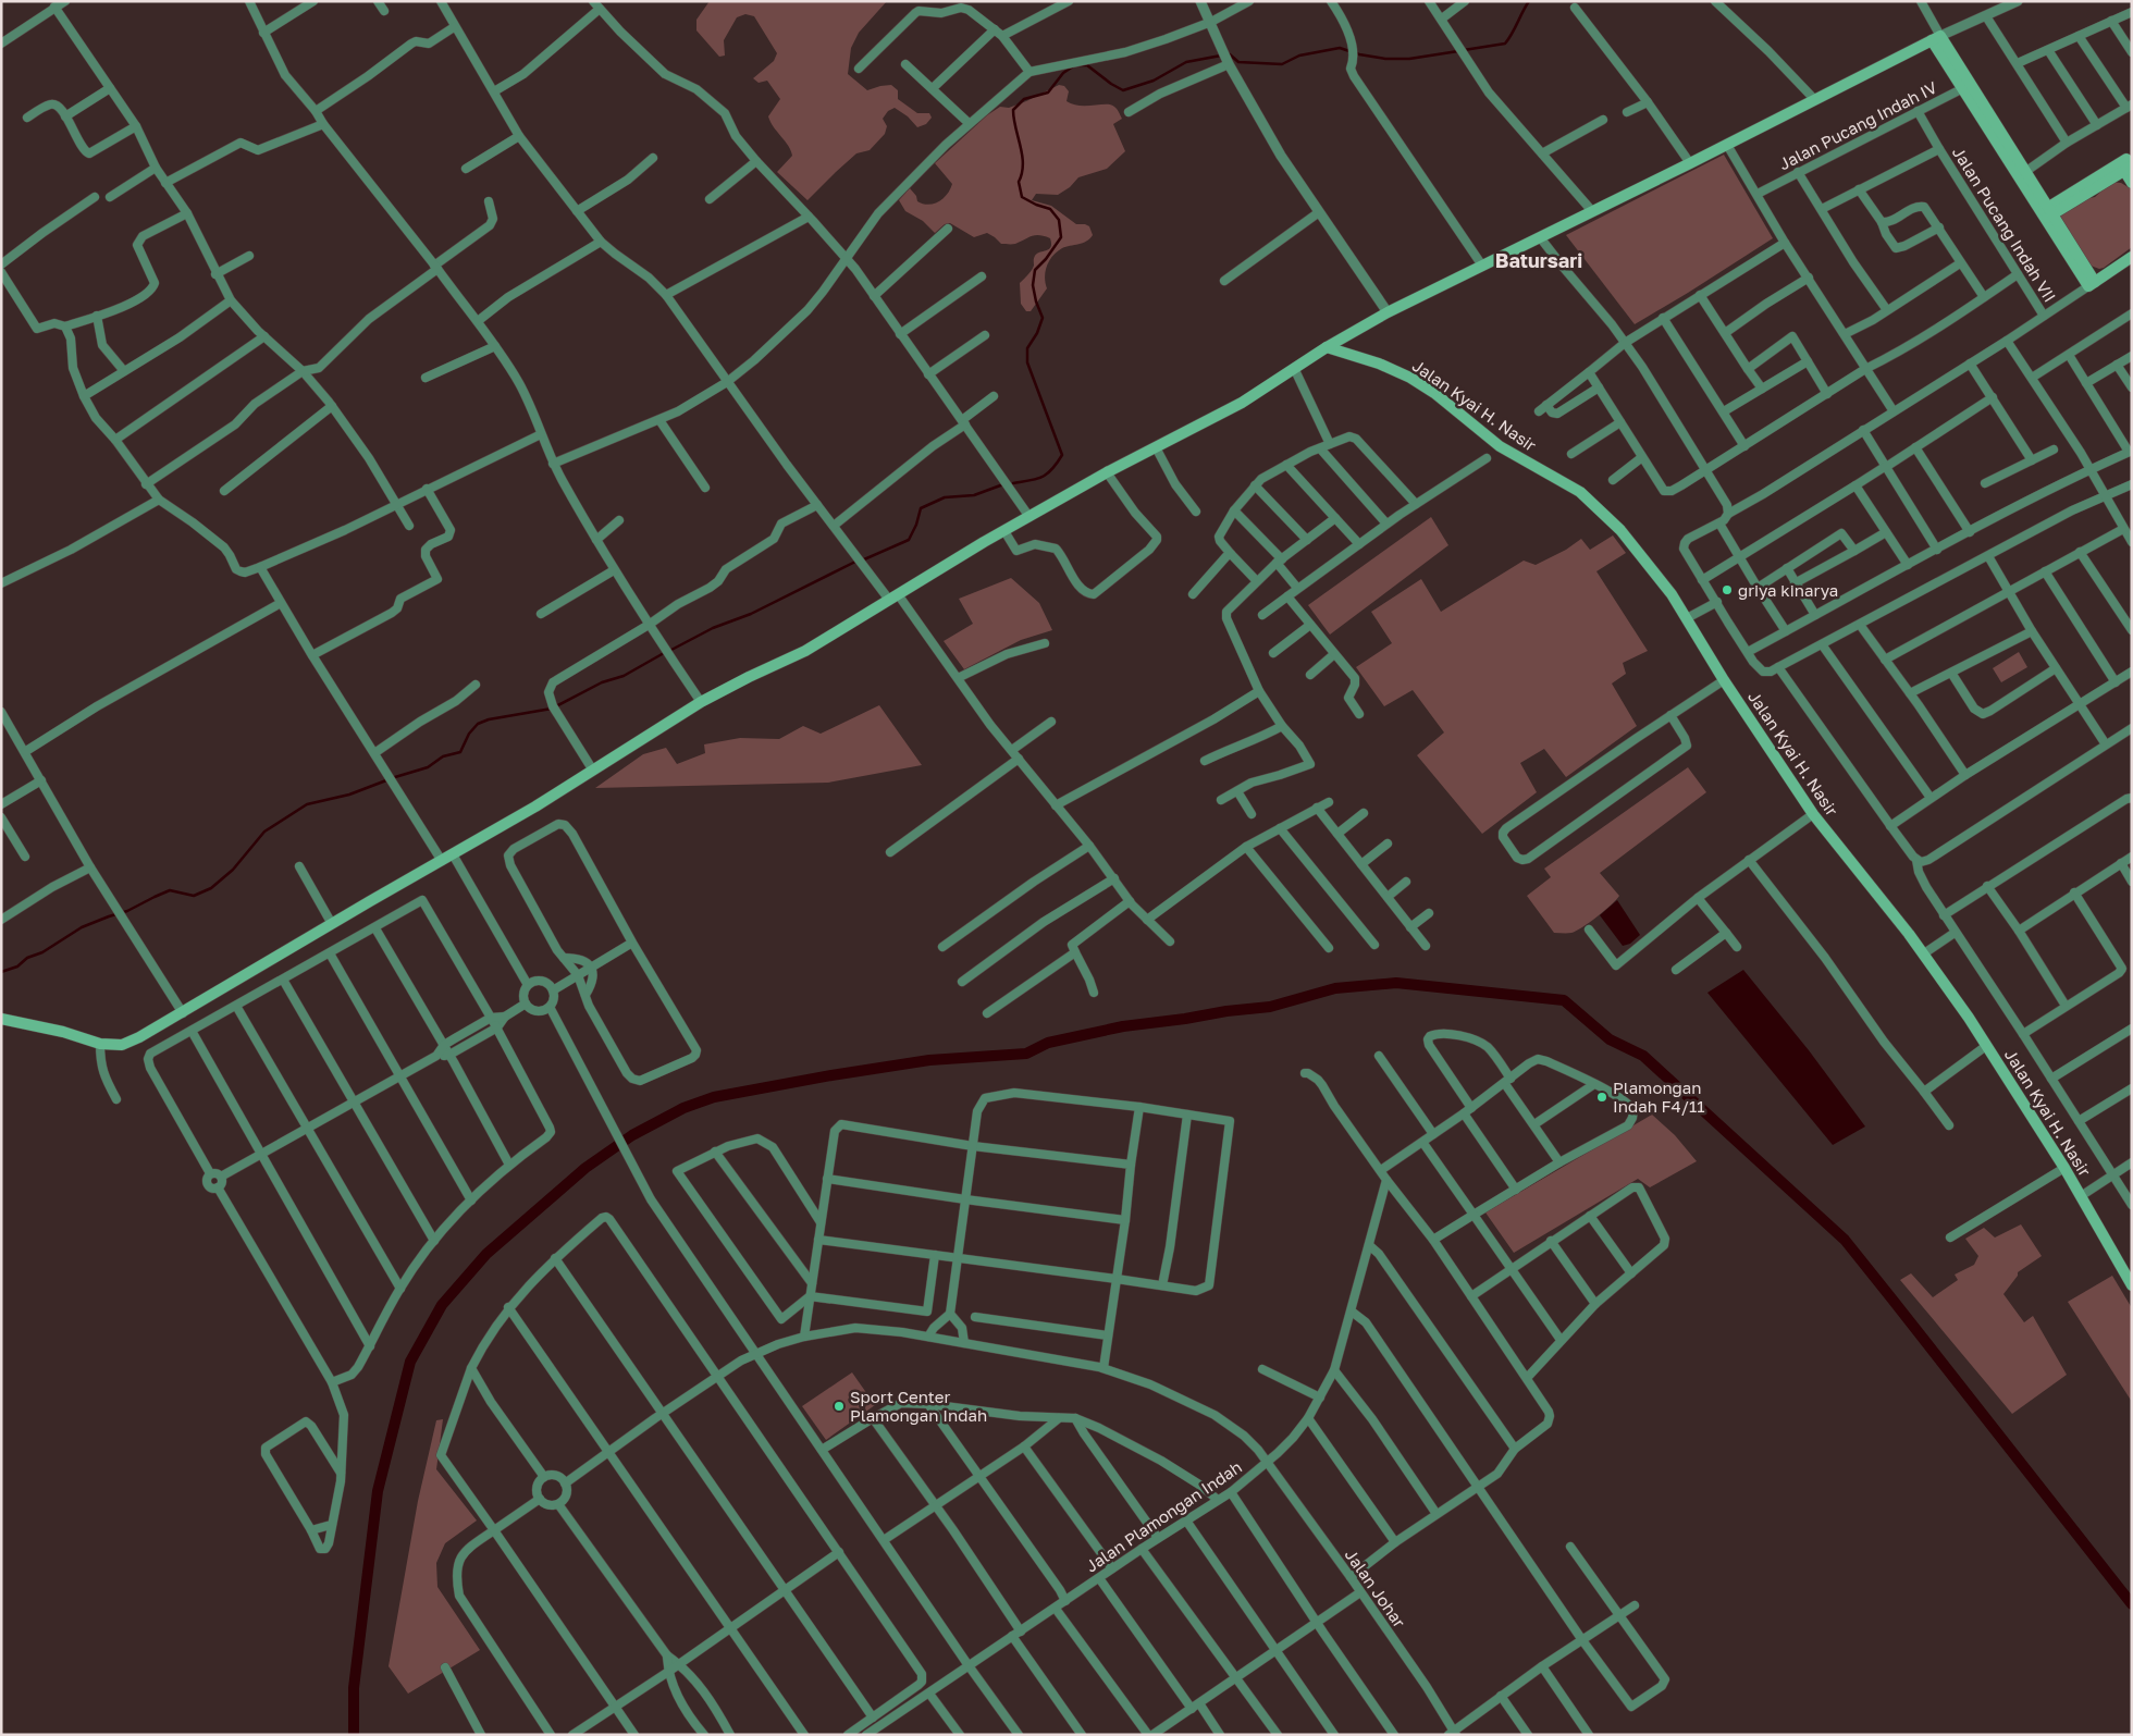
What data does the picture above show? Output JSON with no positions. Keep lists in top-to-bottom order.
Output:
{
  "streets": {
    "main road": ["Jalan Kyai H. Nasir"],
    "street": [
      "Jalan Pucang Indah IV",
      "Jalan Pucang Indah VII",
      "Jalan Plamongan Indah",
      "Jalan Johar"
    ]
  },
  "crossings": [
    ["Jalan Pucang Indah IV", "Jalan Pucang Indah VII"],
    ["Jalan Plamongan Indah", "Jalan Johar"]
  ],
  "districts": ["Batursari"],
  "places": ["griya kinarya", "Plamongan Indah F4/11", "Sport Center Plamongan Indah"]
}
